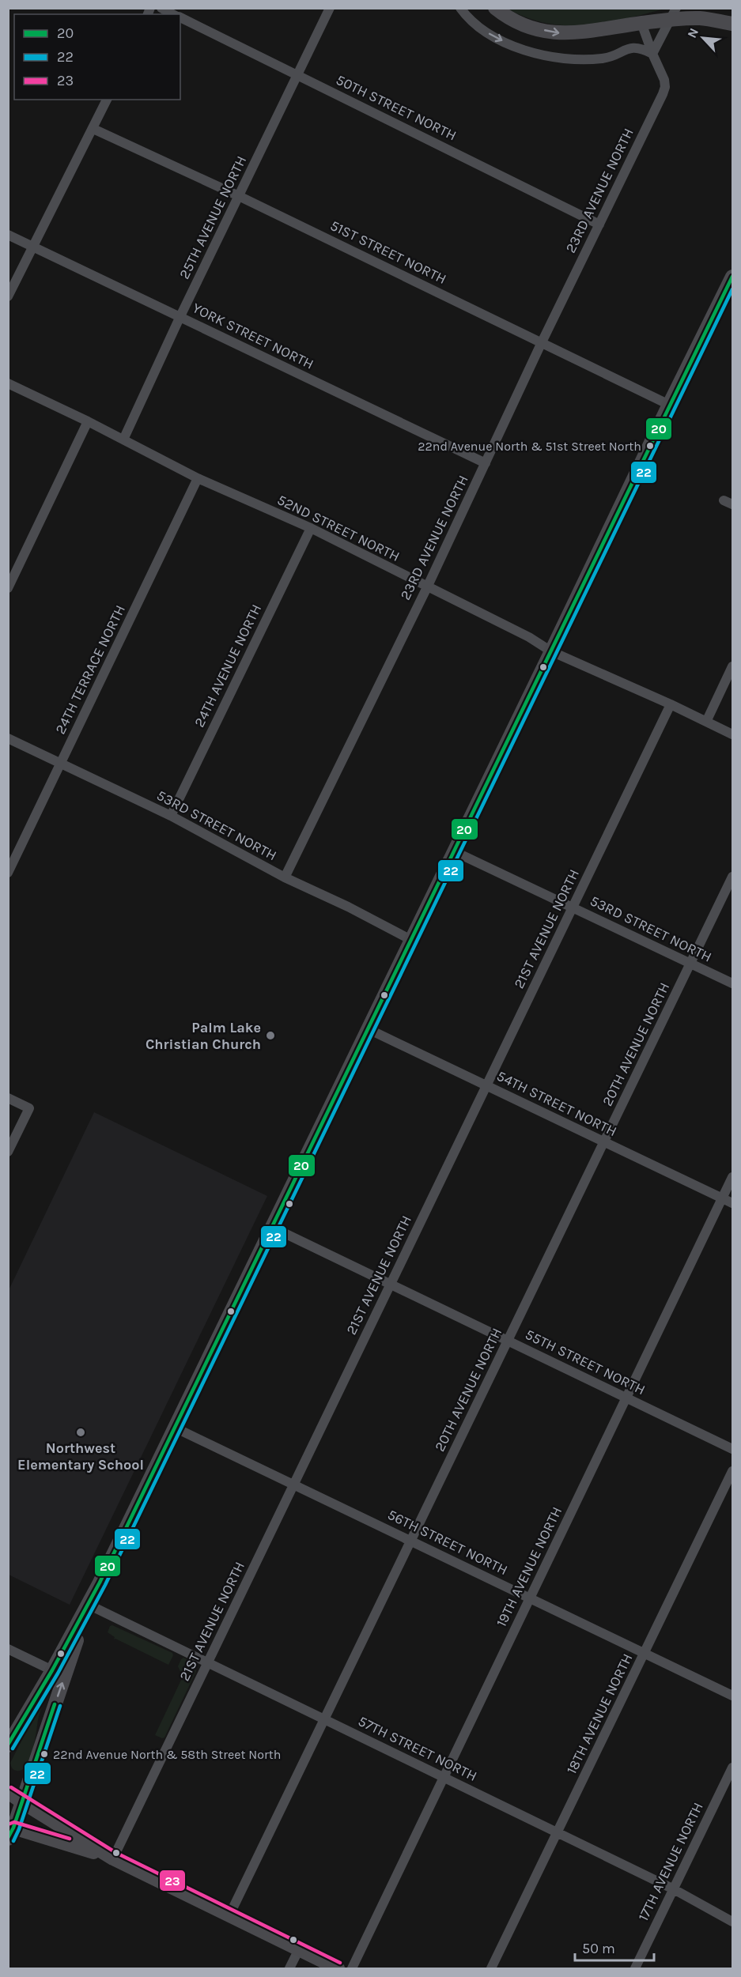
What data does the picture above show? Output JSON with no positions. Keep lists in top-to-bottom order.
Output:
{
  "streets": {
    "street": [
      "50TH STREET NORTH",
      "23RD AVENUE NORTH",
      "25TH AVENUE NORTH",
      "51ST STREET NORTH",
      "YORK STREET NORTH",
      "52ND STREET NORTH",
      "24TH AVENUE NORTH",
      "24TH TERRACE NORTH",
      "53RD STREET NORTH",
      "21ST AVENUE NORTH",
      "20TH AVENUE NORTH",
      "54TH STREET NORTH",
      "55TH STREET NORTH",
      "56TH STREET NORTH",
      "19TH AVENUE NORTH",
      "18TH AVENUE NORTH",
      "57TH STREET NORTH",
      "17TH AVENUE NORTH"
    ]
  },
  "crossings": [
    ["50TH STREET NORTH", "23RD AVENUE NORTH"],
    ["50TH STREET NORTH", "25TH AVENUE NORTH"],
    ["23RD AVENUE NORTH", "51ST STREET NORTH"],
    ["23RD AVENUE NORTH", "YORK STREET NORTH"],
    ["23RD AVENUE NORTH", "52ND STREET NORTH"],
    ["23RD AVENUE NORTH", "53RD STREET NORTH"],
    ["25TH AVENUE NORTH", "51ST STREET NORTH"],
    ["25TH AVENUE NORTH", "YORK STREET NORTH"],
    ["25TH AVENUE NORTH", "52ND STREET NORTH"],
    ["52ND STREET NORTH", "24TH AVENUE NORTH"],
    ["52ND STREET NORTH", "24TH TERRACE NORTH"],
    ["52ND STREET NORTH", "21ST AVENUE NORTH"],
    ["24TH AVENUE NORTH", "53RD STREET NORTH"],
    ["24TH TERRACE NORTH", "53RD STREET NORTH"],
    ["53RD STREET NORTH", "21ST AVENUE NORTH"],
    ["53RD STREET NORTH", "20TH AVENUE NORTH"],
    ["21ST AVENUE NORTH", "54TH STREET NORTH"],
    ["21ST AVENUE NORTH", "55TH STREET NORTH"],
    ["21ST AVENUE NORTH", "56TH STREET NORTH"],
    ["21ST AVENUE NORTH", "57TH STREET NORTH"],
    ["20TH AVENUE NORTH", "54TH STREET NORTH"],
    ["20TH AVENUE NORTH", "55TH STREET NORTH"],
    ["20TH AVENUE NORTH", "56TH STREET NORTH"],
    ["20TH AVENUE NORTH", "57TH STREET NORTH"],
    ["54TH STREET NORTH", "19TH AVENUE NORTH"],
    ["55TH STREET NORTH", "19TH AVENUE NORTH"],
    ["56TH STREET NORTH", "19TH AVENUE NORTH"],
    ["56TH STREET NORTH", "18TH AVENUE NORTH"],
    ["19TH AVENUE NORTH", "57TH STREET NORTH"],
    ["18TH AVENUE NORTH", "57TH STREET NORTH"],
    ["57TH STREET NORTH", "17TH AVENUE NORTH"]
  ],
  "places": [
    "22nd Avenue North & 51st Street North",
    "Palm Lake Christian Church",
    "Northwest Elementary School",
    "22nd Avenue North & 58th Street North"
  ],
  "lines": ["transit line 20", "transit line 22", "transit line 23"],
  "legend": ["20", "22", "23"],
  "scale_bar": "50 m",
  "north": "top left"
}
